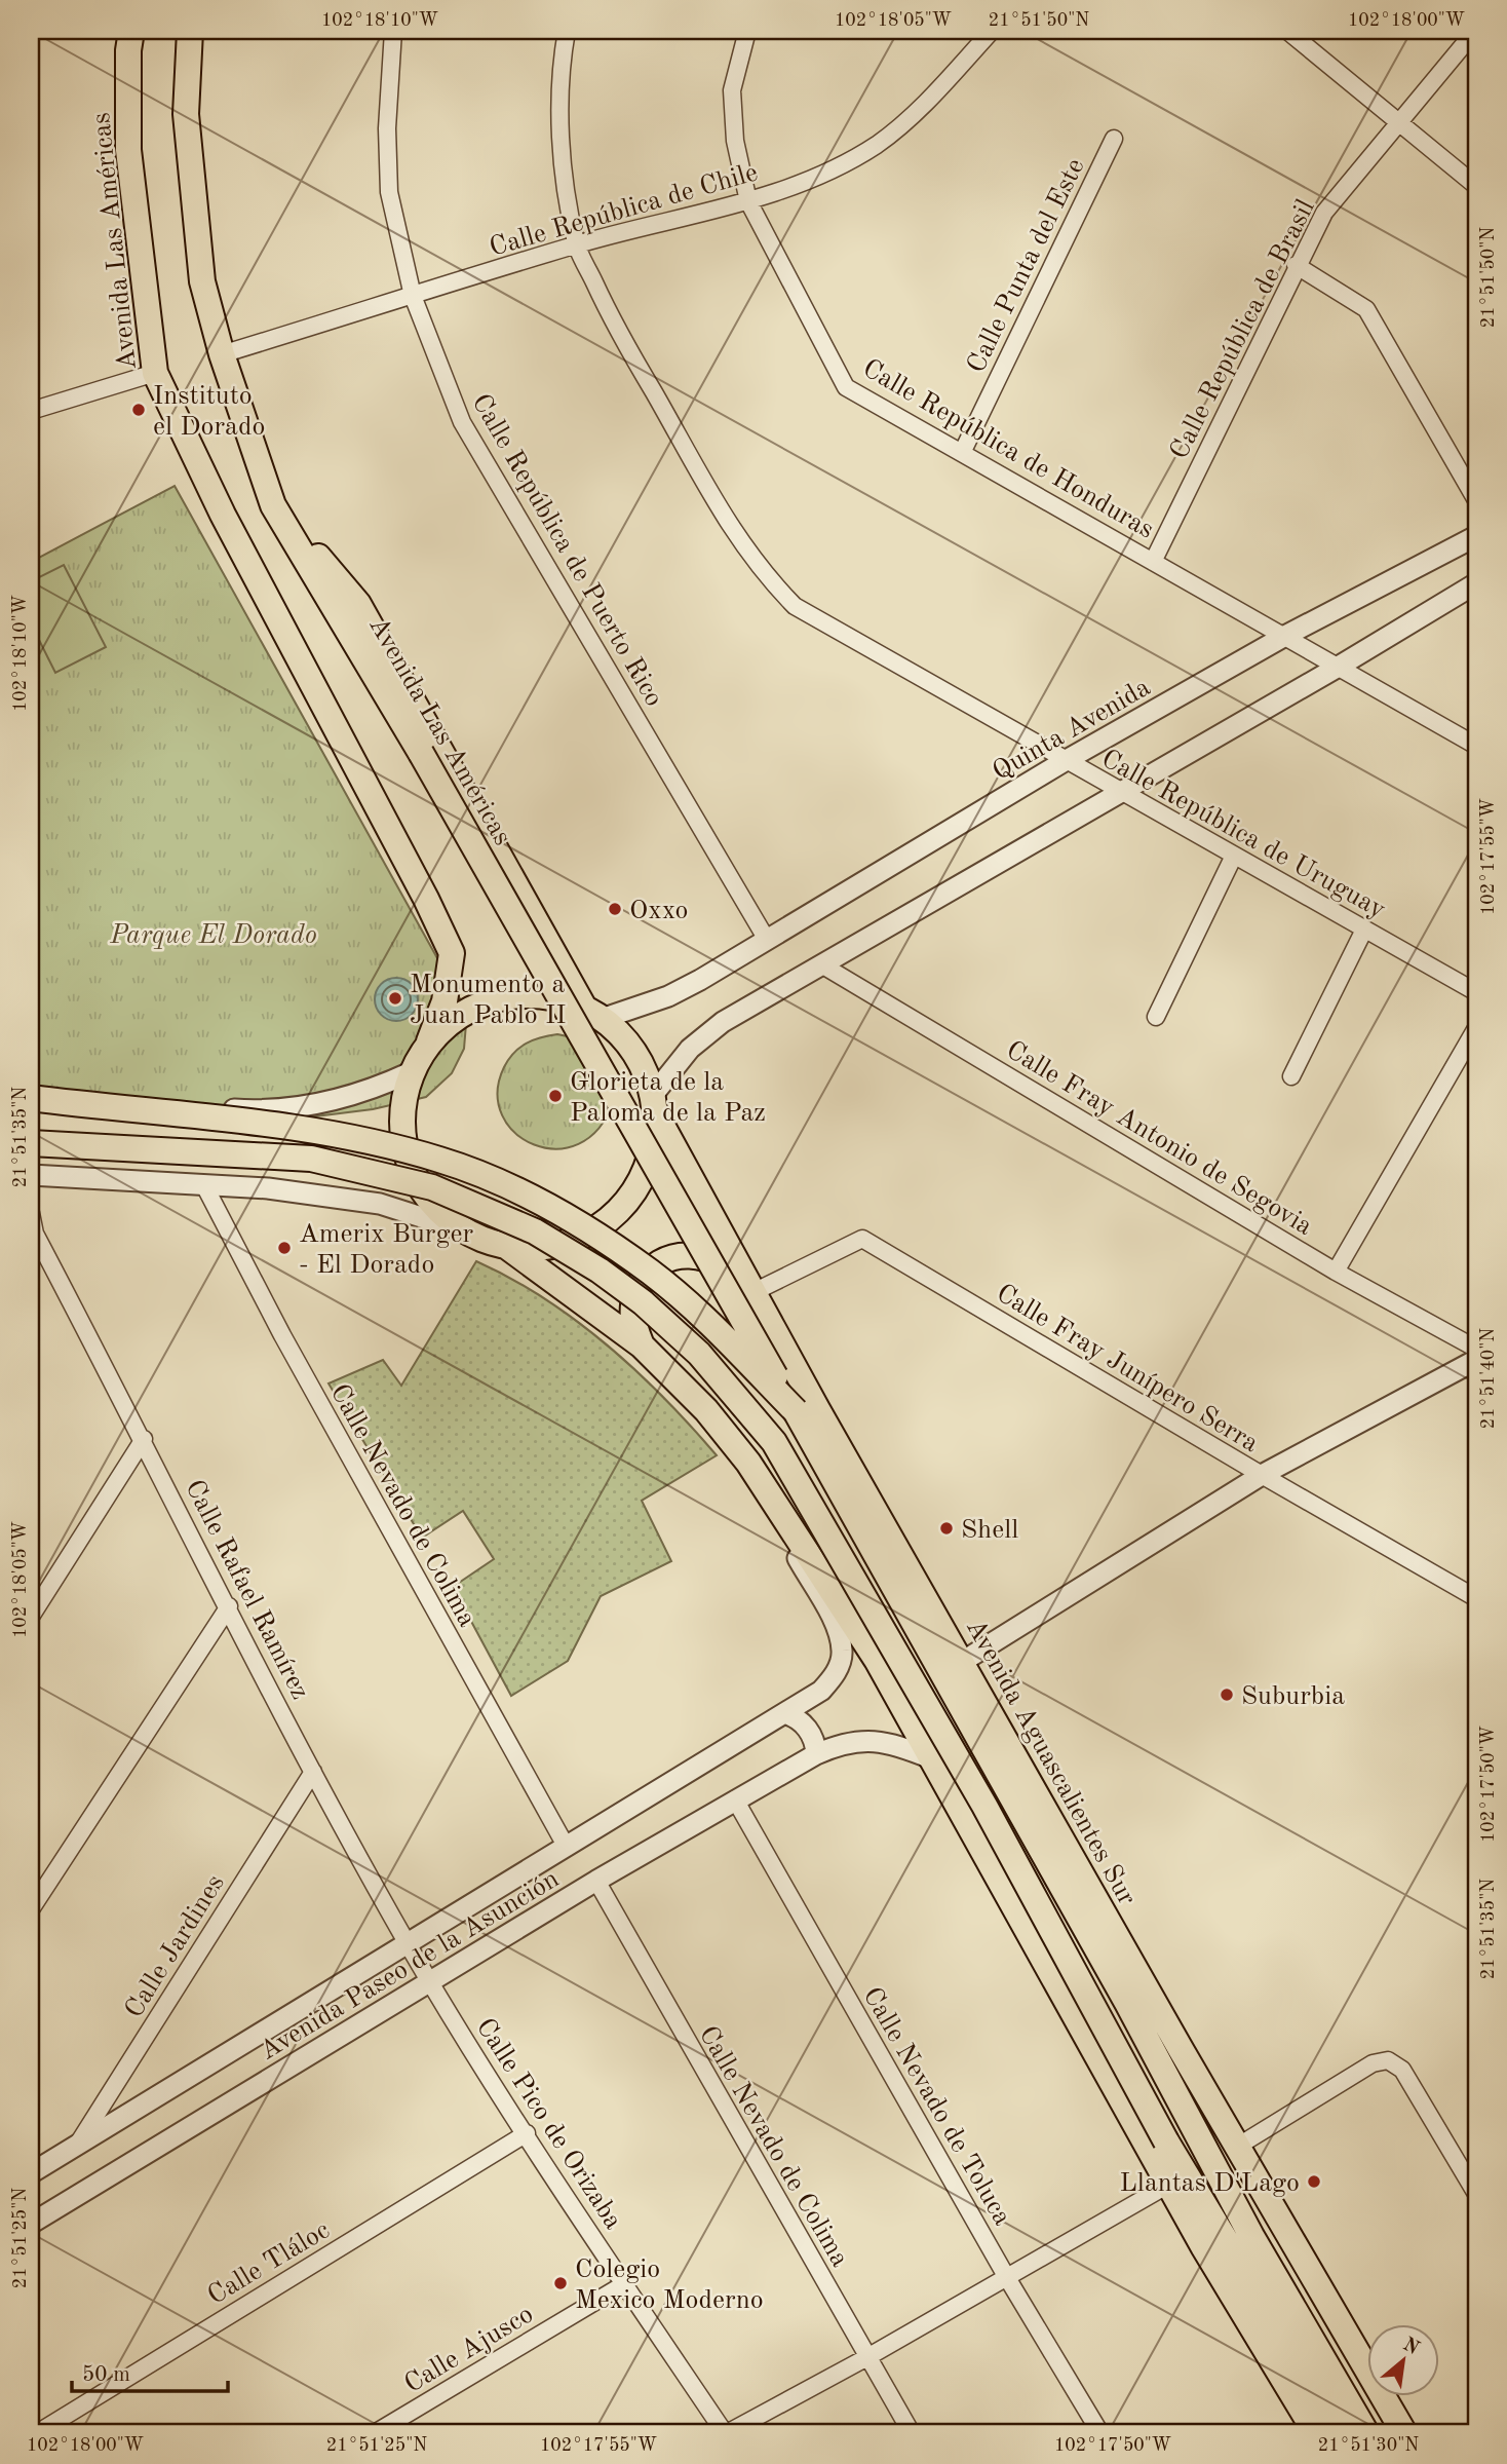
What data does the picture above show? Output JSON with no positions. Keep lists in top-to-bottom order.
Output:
{
  "streets": {
    "main road": ["Avenida Las Américas", "Avenida Aguascalientes Sur"],
    "street": [
      "Calle República de Chile",
      "Calle Punta del Este",
      "Calle República de Brasil",
      "Calle República de Honduras",
      "Calle República de Puerto Rico",
      "Quinta Avenida",
      "Calle República de Uruguay",
      "Calle Fray Antonio de Segovia",
      "Calle Fray Junípero Serra",
      "Calle Nevado de Colima",
      "Calle Rafael Ramírez",
      "Calle Jardines",
      "Avenida Paseo de la Asunción",
      "Calle Nevado de Toluca",
      "Calle Pico de Orizaba",
      "Calle Tláloc",
      "Calle Ajusco"
    ]
  },
  "crossings": [
    ["Calle República de Chile", "Avenida Las Américas"],
    ["Calle República de Chile", "Calle República de Honduras"],
    ["Calle República de Chile", "Calle República de Puerto Rico"],
    ["Calle República de Chile", "Calle República de Uruguay"],
    ["Avenida Las Américas", "Avenida Aguascalientes Sur"],
    ["Calle Punta del Este", "Calle República de Honduras"],
    ["Calle República de Brasil", "Calle República de Honduras"],
    ["Calle República de Honduras", "Quinta Avenida"],
    ["Calle República de Puerto Rico", "Quinta Avenida"],
    ["Quinta Avenida", "Calle República de Uruguay"],
    ["Quinta Avenida", "Avenida Aguascalientes Sur"],
    ["Calle Fray Junípero Serra", "Avenida Aguascalientes Sur"],
    ["Calle Nevado de Colima", "Avenida Aguascalientes Sur"],
    ["Calle Nevado de Colima", "Avenida Paseo de la Asunción"],
    ["Calle Rafael Ramírez", "Calle Jardines"],
    ["Calle Rafael Ramírez", "Avenida Paseo de la Asunción"],
    ["Calle Rafael Ramírez", "Calle Pico de Orizaba"],
    ["Calle Jardines", "Avenida Paseo de la Asunción"],
    ["Avenida Paseo de la Asunción", "Calle Nevado de Toluca"],
    ["Avenida Paseo de la Asunción", "Calle Pico de Orizaba"],
    ["Calle Pico de Orizaba", "Calle Tláloc"],
    ["Calle Pico de Orizaba", "Calle Ajusco"]
  ],
  "parks": ["Parque El Dorado"],
  "places": [
    "Instituto el Dorado",
    "Oxxo",
    "Monumento a Juan Pablo II",
    "Glorieta de la Paloma de la Paz",
    "Amerix Burger - El Dorado",
    "Shell",
    "Suburbia",
    "Llantas D'Lago",
    "Colegio Mexico Moderno"
  ],
  "scale_bar": "50 m",
  "north": "top right",
  "coordinates": [
    "102°18'10\"W",
    "102°18'05\"W",
    "21°51'50\"N",
    "102°18'00\"W",
    "102°17'55\"W",
    "21°51'35\"N",
    "21°51'40\"N",
    "102°17'50\"W",
    "21°51'25\"N",
    "21°51'30\"N"
  ]
}
